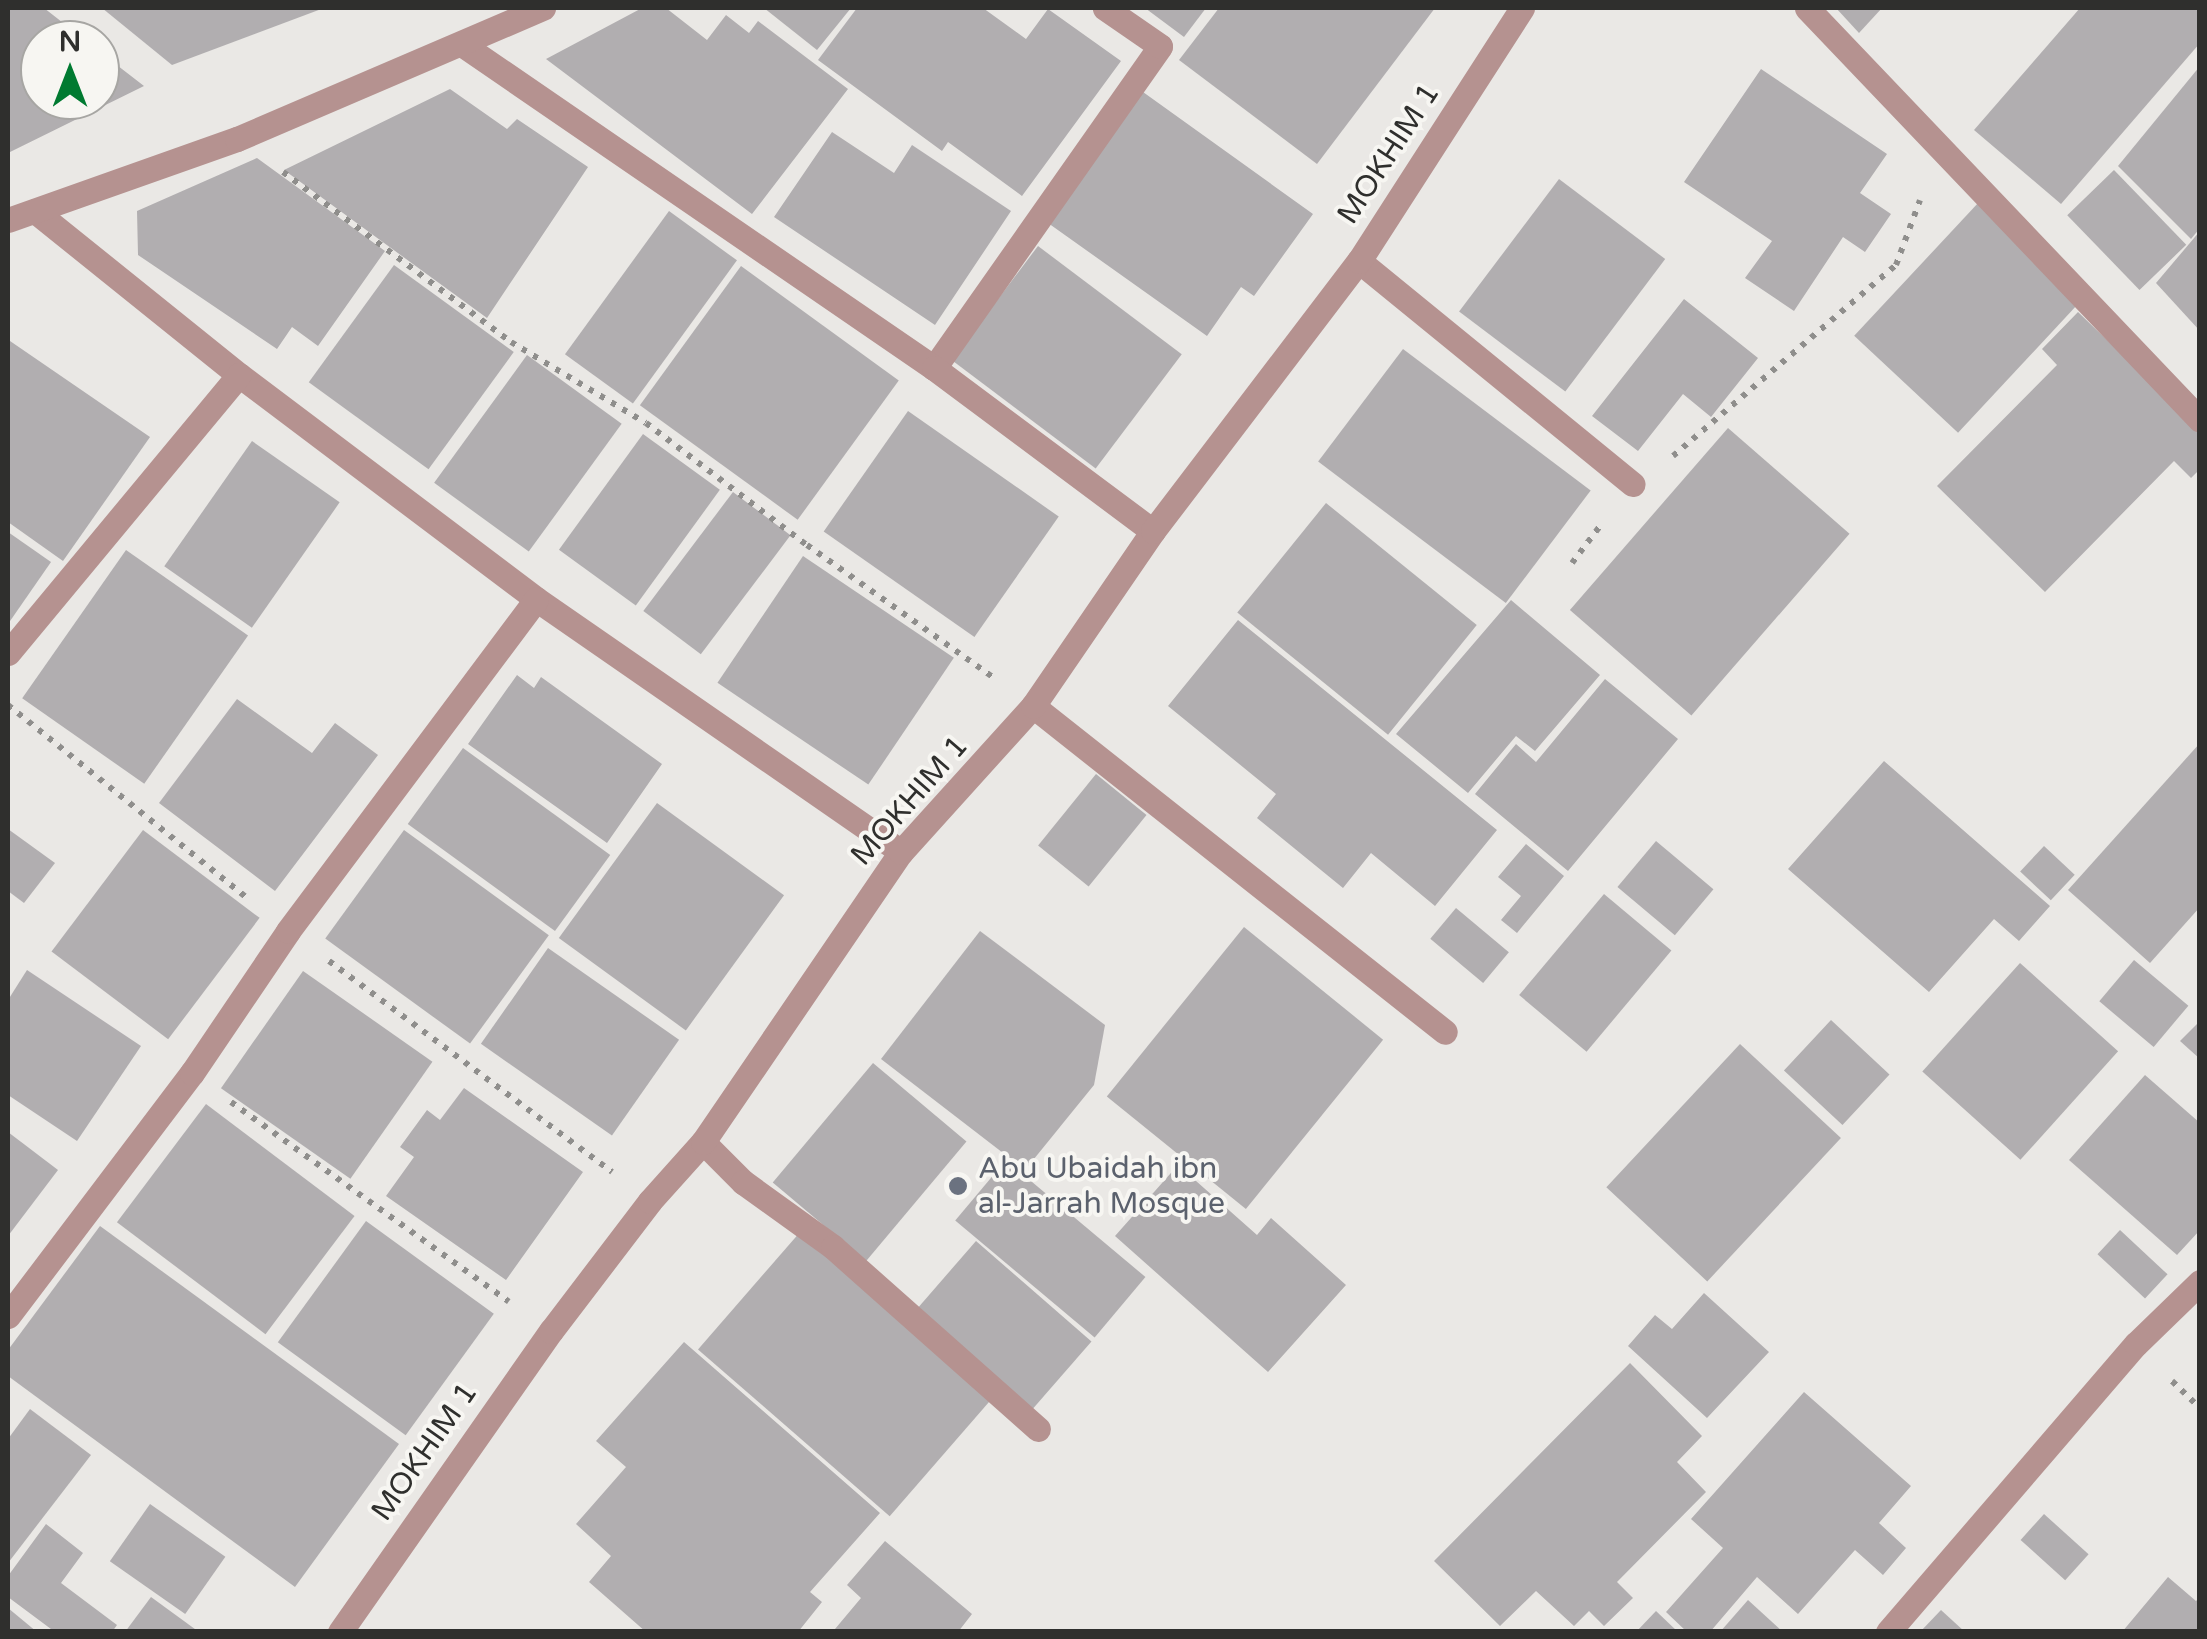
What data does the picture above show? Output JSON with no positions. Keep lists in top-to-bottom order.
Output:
{
  "streets": {
    "street": ["MOKHIM 1"]
  },
  "places": ["Abu Ubaidah ibn al-Jarrah Mosque"],
  "north": "top"
}
